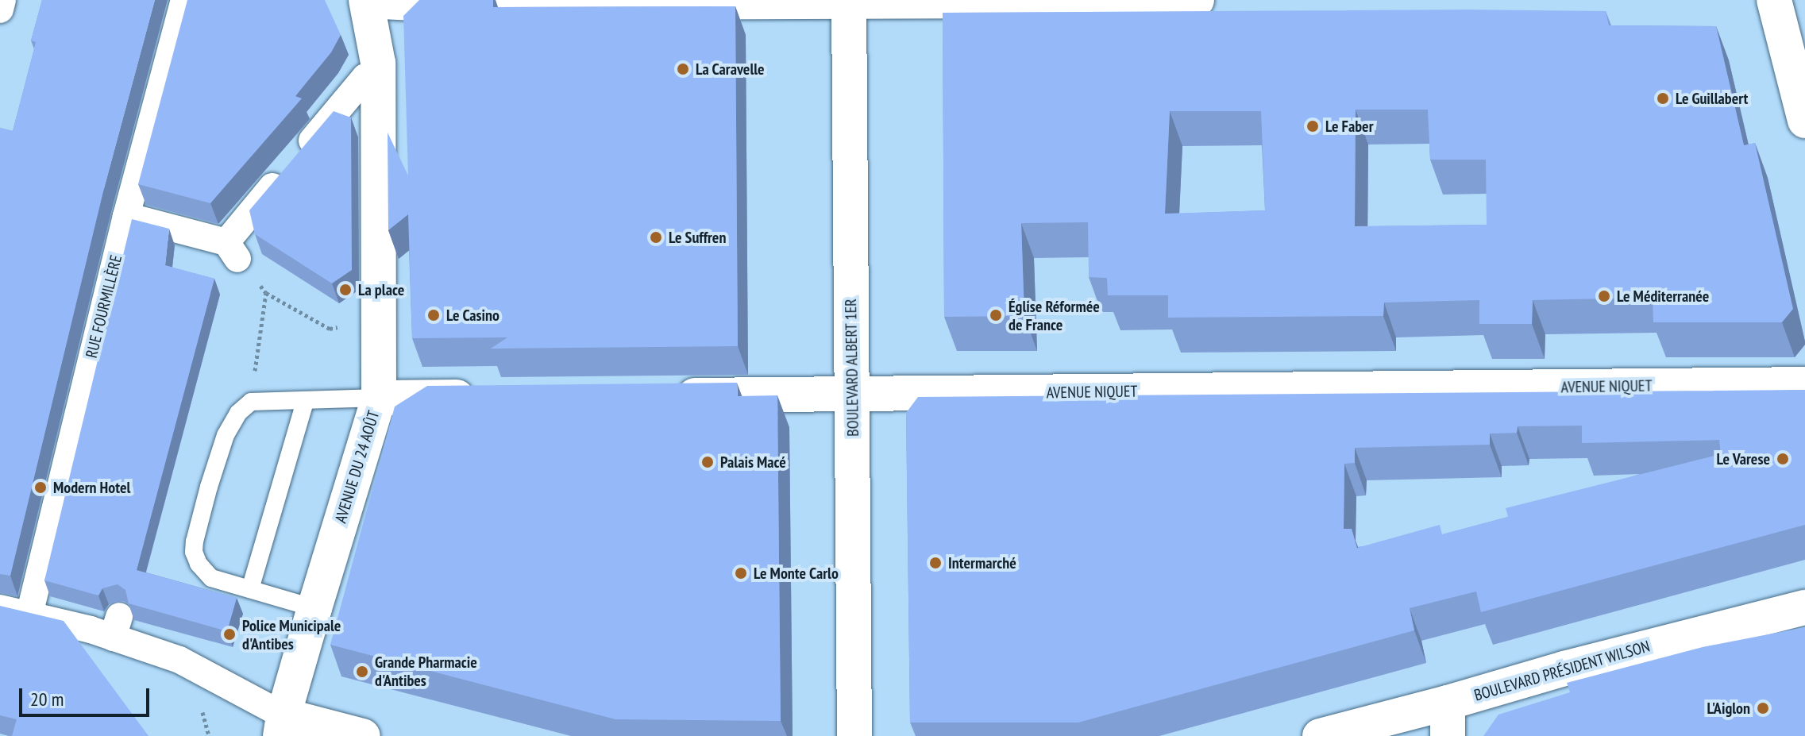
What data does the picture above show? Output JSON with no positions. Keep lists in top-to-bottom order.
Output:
{
  "streets": {
    "street": [
      "RUE FOURMILLÈRE",
      "BOULEVARD ALBERT 1ER",
      "AVENUE NIQUET",
      "AVENUE DU 24 AOÛT",
      "BOULEVARD PRÉSIDENT WILSON"
    ]
  },
  "crossings": [
    ["BOULEVARD ALBERT 1ER", "AVENUE NIQUET"]
  ],
  "places": [
    "La Caravelle",
    "Le Guillabert",
    "Le Faber",
    "Le Suffren",
    "La place",
    "Le Méditerranée",
    "Le Casino",
    "Église Réformée de France",
    "Le Varese",
    "Palais Macé",
    "Modern Hotel",
    "Intermarché",
    "Le Monte Carlo",
    "Police Municipale d'Antibes",
    "Grande Pharmacie d'Antibes",
    "L'Aiglon"
  ],
  "scale_bar": "20 m"
}
